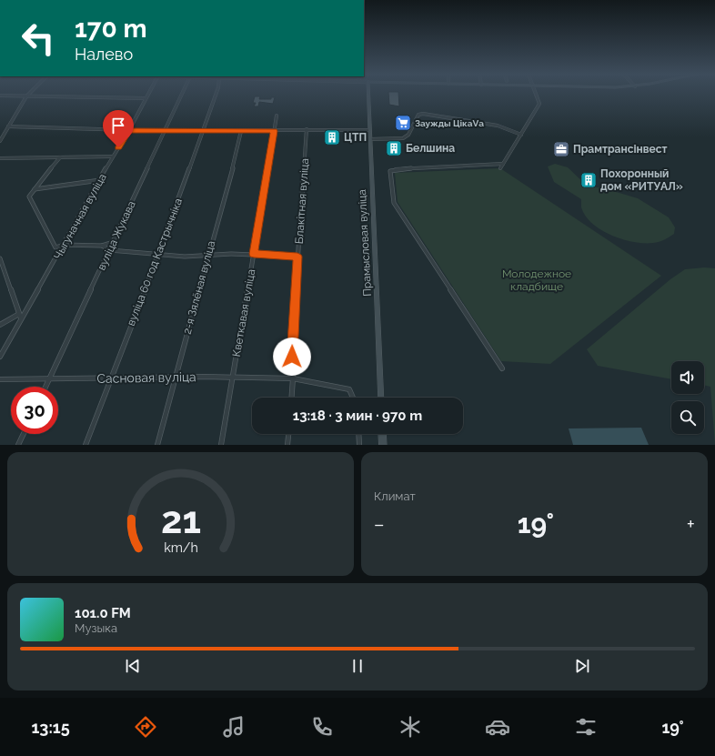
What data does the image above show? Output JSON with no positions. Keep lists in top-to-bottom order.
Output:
{
  "streets": {
    "main road": ["Прамысловая вуліца"],
    "street": [
      "Блакітная вуліца",
      "Чыгуначная вуліца",
      "вуліца Жукава",
      "вуліца 60 год Кастрычніка",
      "2-я Зялёная вуліца",
      "Кветкавая вуліца",
      "Сасновая вуліца"
    ]
  },
  "crossings": [
    ["Блакітная вуліца", "Сасновая вуліца"],
    ["вуліца Жукава", "Сасновая вуліца"],
    ["вуліца 60 год Кастрычніка", "Сасновая вуліца"],
    ["2-я Зялёная вуліца", "Сасновая вуліца"],
    ["Кветкавая вуліца", "Сасновая вуліца"]
  ],
  "parks": ["Молодежное кладбище"],
  "places": {
    "supermarket": ["Заужды ЦікаVа"],
    "building": ["ЦТП", "Белшина", "Похоронный дом «РИТУАЛ»"],
    "office": ["Прамтрансінвест"]
  },
  "page": {
    "turn": ["170 m", "Налево"],
    "limit": "30",
    "trip": "13:18 · 3 мин · 970 m",
    "tile": "Климат",
    "heat": ["−", "19°", "+"],
    "song": ["101.0 FM", "Музыка"],
    "tabs": ["13:15", "19°"],
    "gauge": ["21", "km/h"]
  }
}
